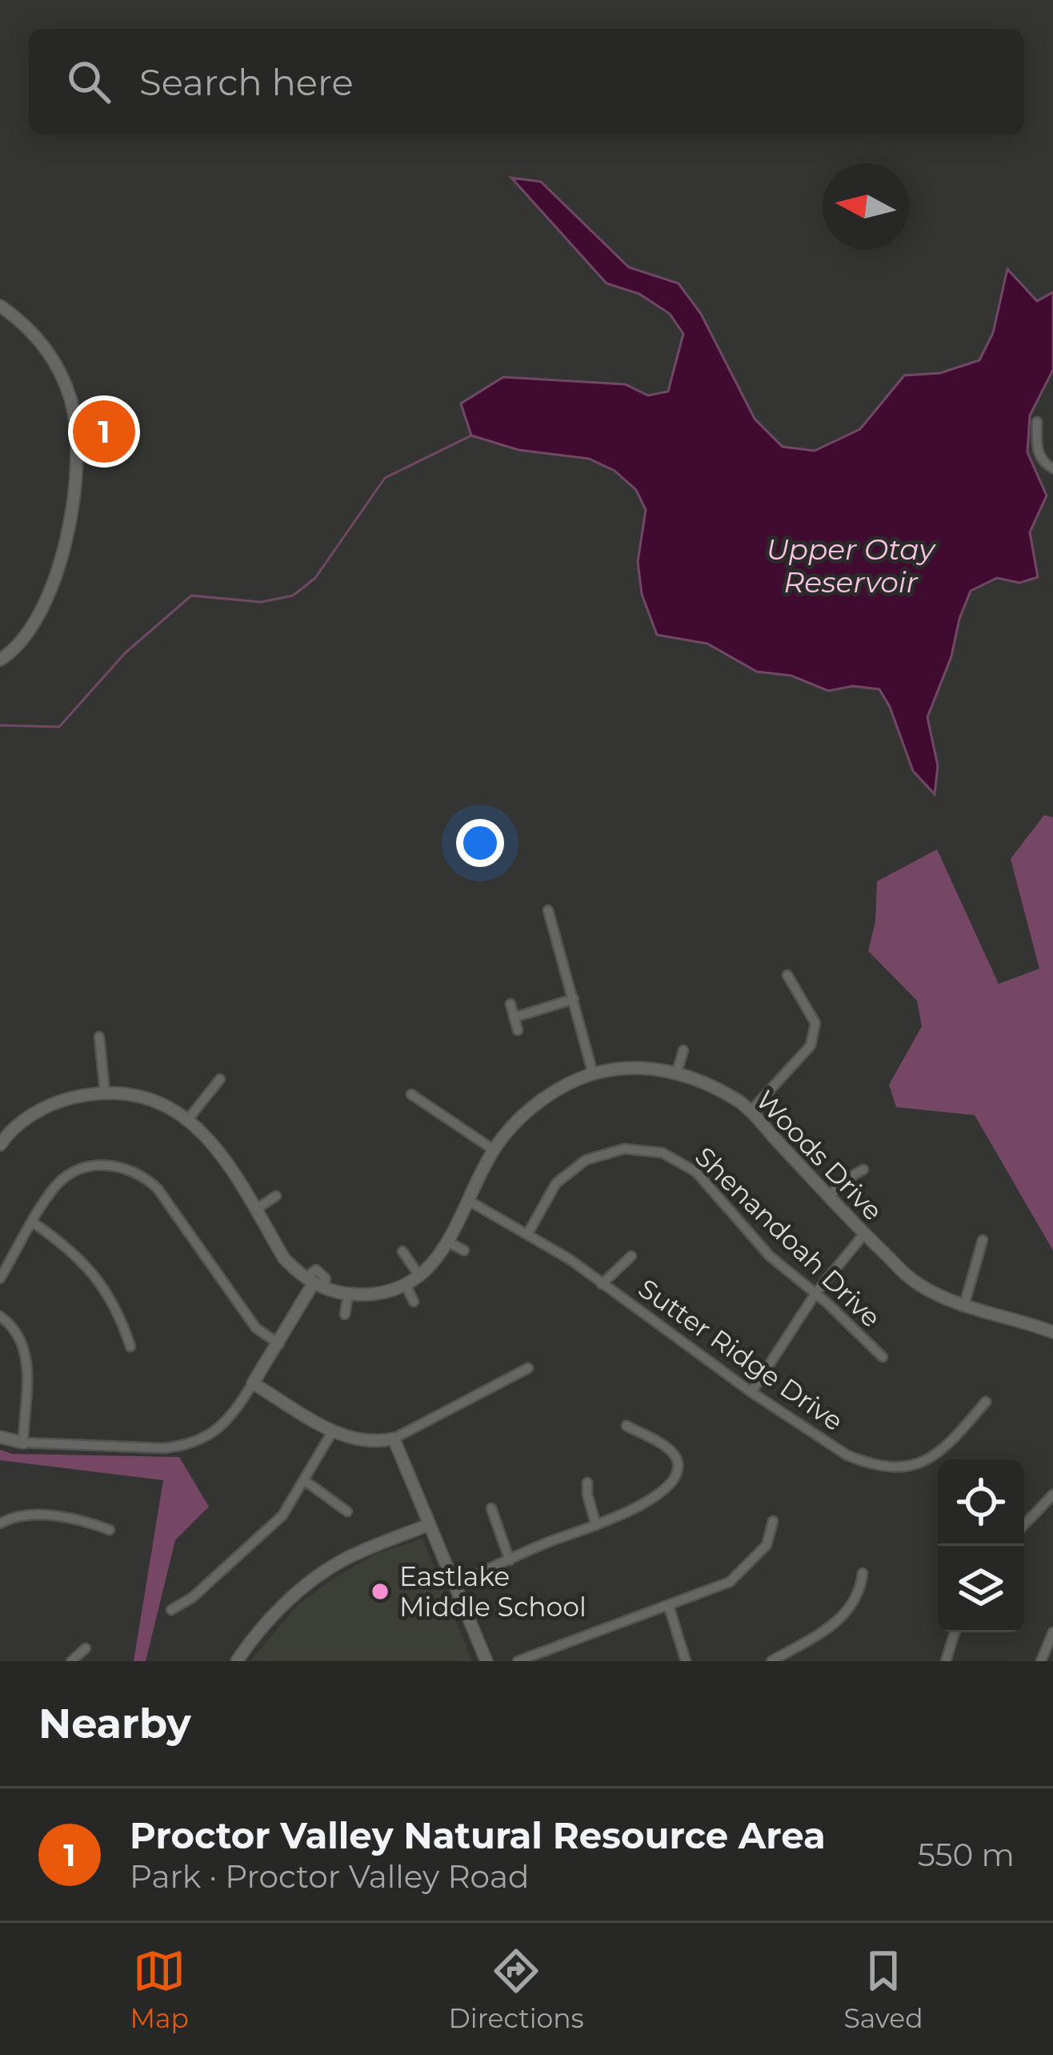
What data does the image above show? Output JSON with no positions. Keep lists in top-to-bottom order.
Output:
{
  "streets": {
    "street": ["Woods Drive", "Shenandoah Drive", "Sutter Ridge Drive"]
  },
  "crossings": [
    ["Woods Drive", "Sutter Ridge Drive"],
    ["Shenandoah Drive", "Sutter Ridge Drive"]
  ],
  "water": ["Upper Otay Reservoir"],
  "places": ["Eastlake Middle School"],
  "north": "left",
  "page": {
    "search": "Search here",
    "pins": "1",
    "heading": "Nearby",
    "list": [
      {
        "mark": "1",
        "name": "Proctor Valley Natural Resource Area",
        "note": "Park · Proctor Valley Road",
        "value": "550 m"
      }
    ],
    "nav": ["Map", "Directions", "Saved"]
  }
}
